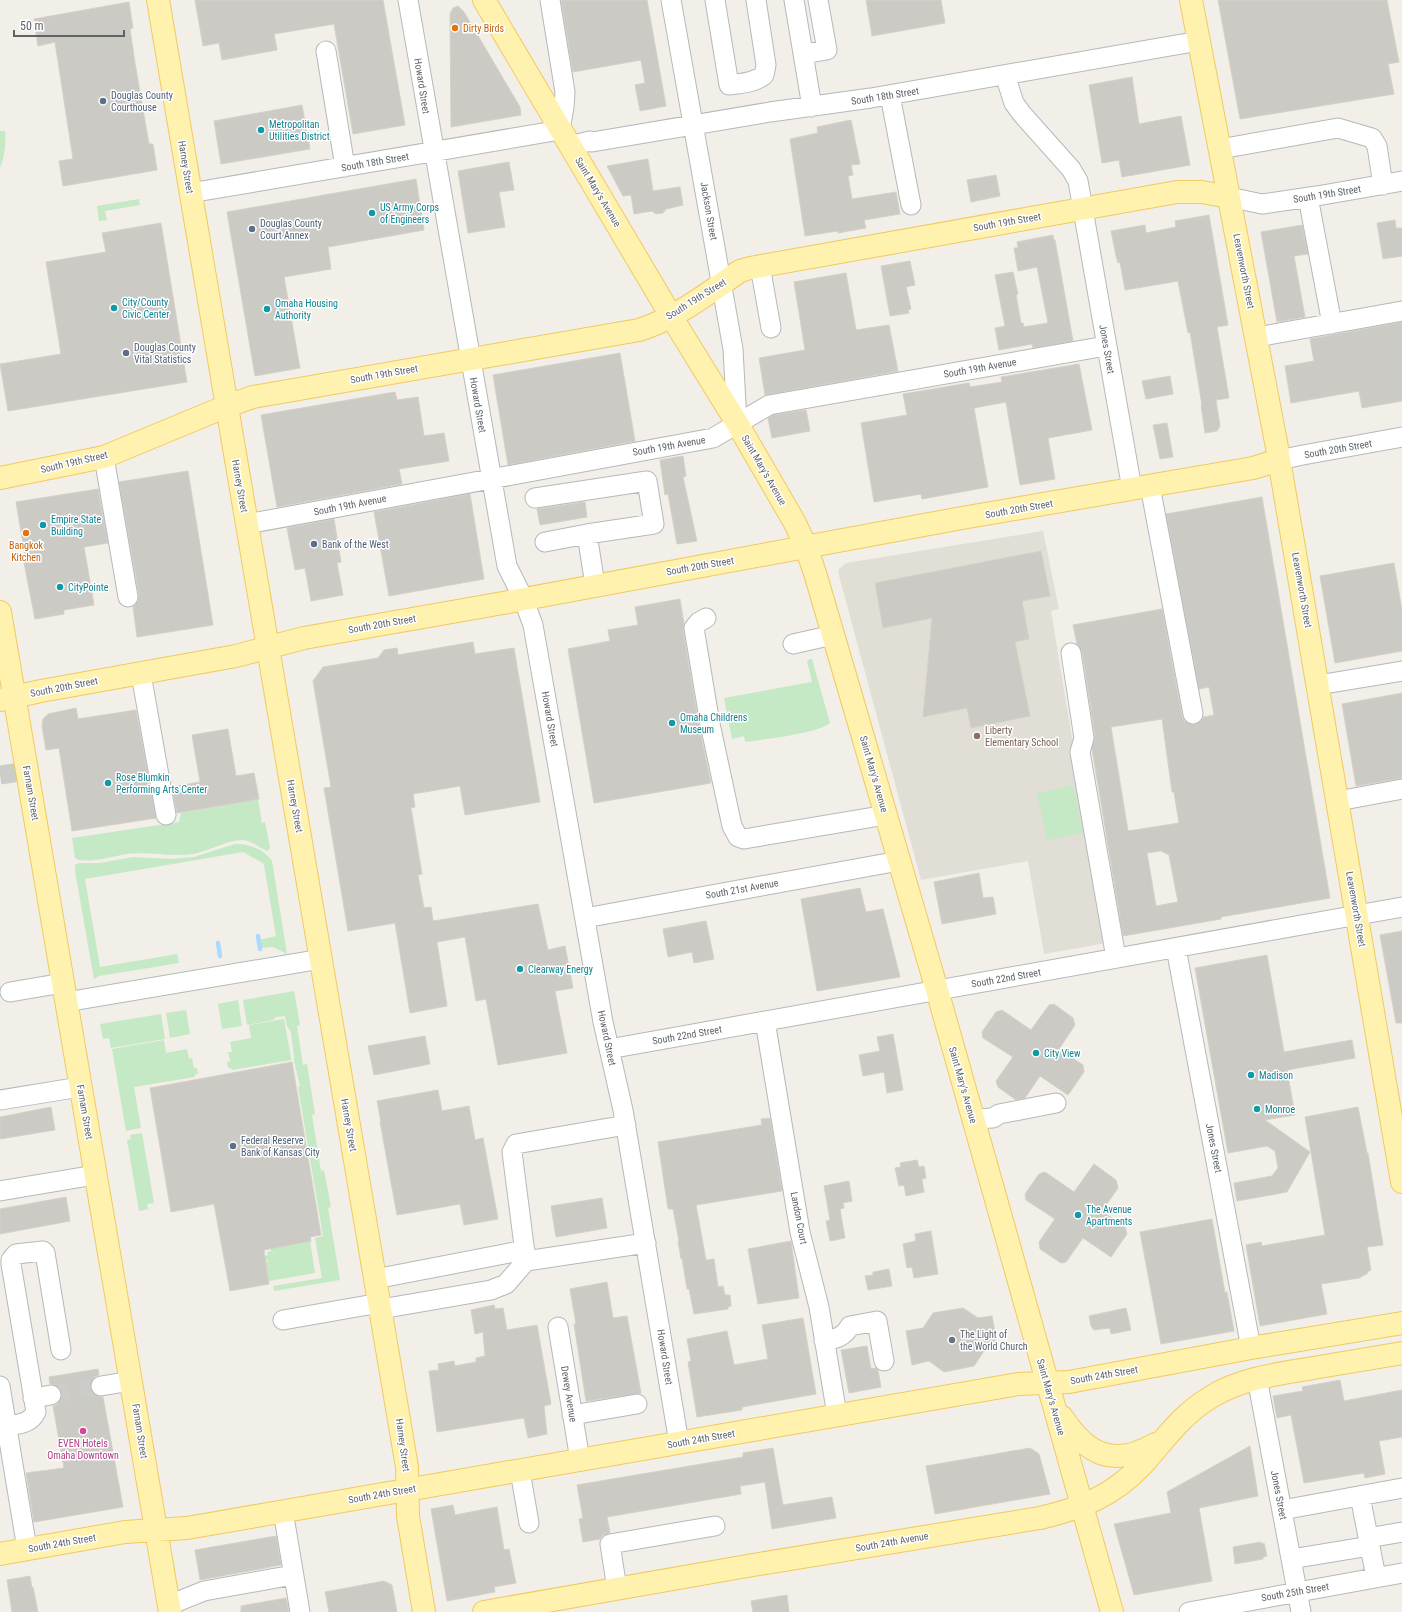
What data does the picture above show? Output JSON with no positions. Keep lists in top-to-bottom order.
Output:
{
  "streets": {
    "main road": [
      "Harney Street",
      "Saint Mary's Avenue",
      "South 19th Street",
      "Leavenworth Street",
      "South 20th Street",
      "Farnam Street",
      "South 24th Street",
      "South 24th Avenue"
    ],
    "street": [
      "Howard Street",
      "South 18th Street",
      "Jackson Street",
      "Jones Street",
      "South 19th Avenue",
      "South 21st Avenue",
      "South 22nd Street",
      "Landon Court",
      "Dewey Avenue",
      "South 25th Street"
    ]
  },
  "crossings": [
    ["Howard Street", "South 18th Street"],
    ["Howard Street", "South 19th Street"],
    ["Howard Street", "South 19th Avenue"],
    ["Howard Street", "South 20th Street"],
    ["Howard Street", "South 21st Avenue"],
    ["Howard Street", "South 22nd Street"],
    ["Howard Street", "South 24th Street"],
    ["South 18th Street", "Harney Street"],
    ["South 18th Street", "Saint Mary's Avenue"],
    ["South 18th Street", "Jackson Street"],
    ["South 18th Street", "Leavenworth Street"],
    ["South 18th Street", "Jones Street"],
    ["Harney Street", "South 19th Street"],
    ["Harney Street", "South 19th Avenue"],
    ["Harney Street", "South 20th Street"],
    ["Harney Street", "South 24th Street"],
    ["Saint Mary's Avenue", "South 19th Street"],
    ["Saint Mary's Avenue", "Jackson Street"],
    ["Saint Mary's Avenue", "South 19th Avenue"],
    ["Saint Mary's Avenue", "South 20th Street"],
    ["Saint Mary's Avenue", "South 21st Avenue"],
    ["Saint Mary's Avenue", "South 22nd Street"],
    ["Saint Mary's Avenue", "South 24th Street"],
    ["Saint Mary's Avenue", "South 24th Avenue"],
    ["South 19th Street", "Jackson Street"],
    ["South 19th Street", "Leavenworth Street"],
    ["South 19th Street", "Jones Street"],
    ["Jackson Street", "South 19th Avenue"],
    ["Leavenworth Street", "South 20th Street"],
    ["Leavenworth Street", "South 22nd Street"],
    ["Jones Street", "South 19th Avenue"],
    ["Jones Street", "South 20th Street"],
    ["Jones Street", "South 22nd Street"],
    ["Jones Street", "South 24th Street"],
    ["Jones Street", "South 24th Avenue"],
    ["Jones Street", "South 25th Street"],
    ["South 20th Street", "Farnam Street"],
    ["Farnam Street", "South 24th Street"],
    ["South 22nd Street", "Landon Court"],
    ["Landon Court", "South 24th Street"],
    ["South 24th Street", "Dewey Avenue"]
  ],
  "places": [
    "Dirty Birds",
    "Douglas County Courthouse",
    "Metropolitan Utilities District",
    "US Army Corps of Engineers",
    "Douglas County Court Annex",
    "City/County Civic Center",
    "Omaha Housing Authority",
    "Douglas County Vital Statistics",
    "Empire State Building",
    "Bangkok Kitchen",
    "Bank of the West",
    "CityPointe",
    "Omaha Childrens Museum",
    "Liberty Elementary School",
    "Rose Blumkin Performing Arts Center",
    "Clearway Energy",
    "City View",
    "Madison",
    "Monroe",
    "Federal Reserve Bank of Kansas City",
    "The Avenue Apartments",
    "The Light of the World Church",
    "EVEN Hotels Omaha Downtown"
  ],
  "scale_bar": "50 m"
}
